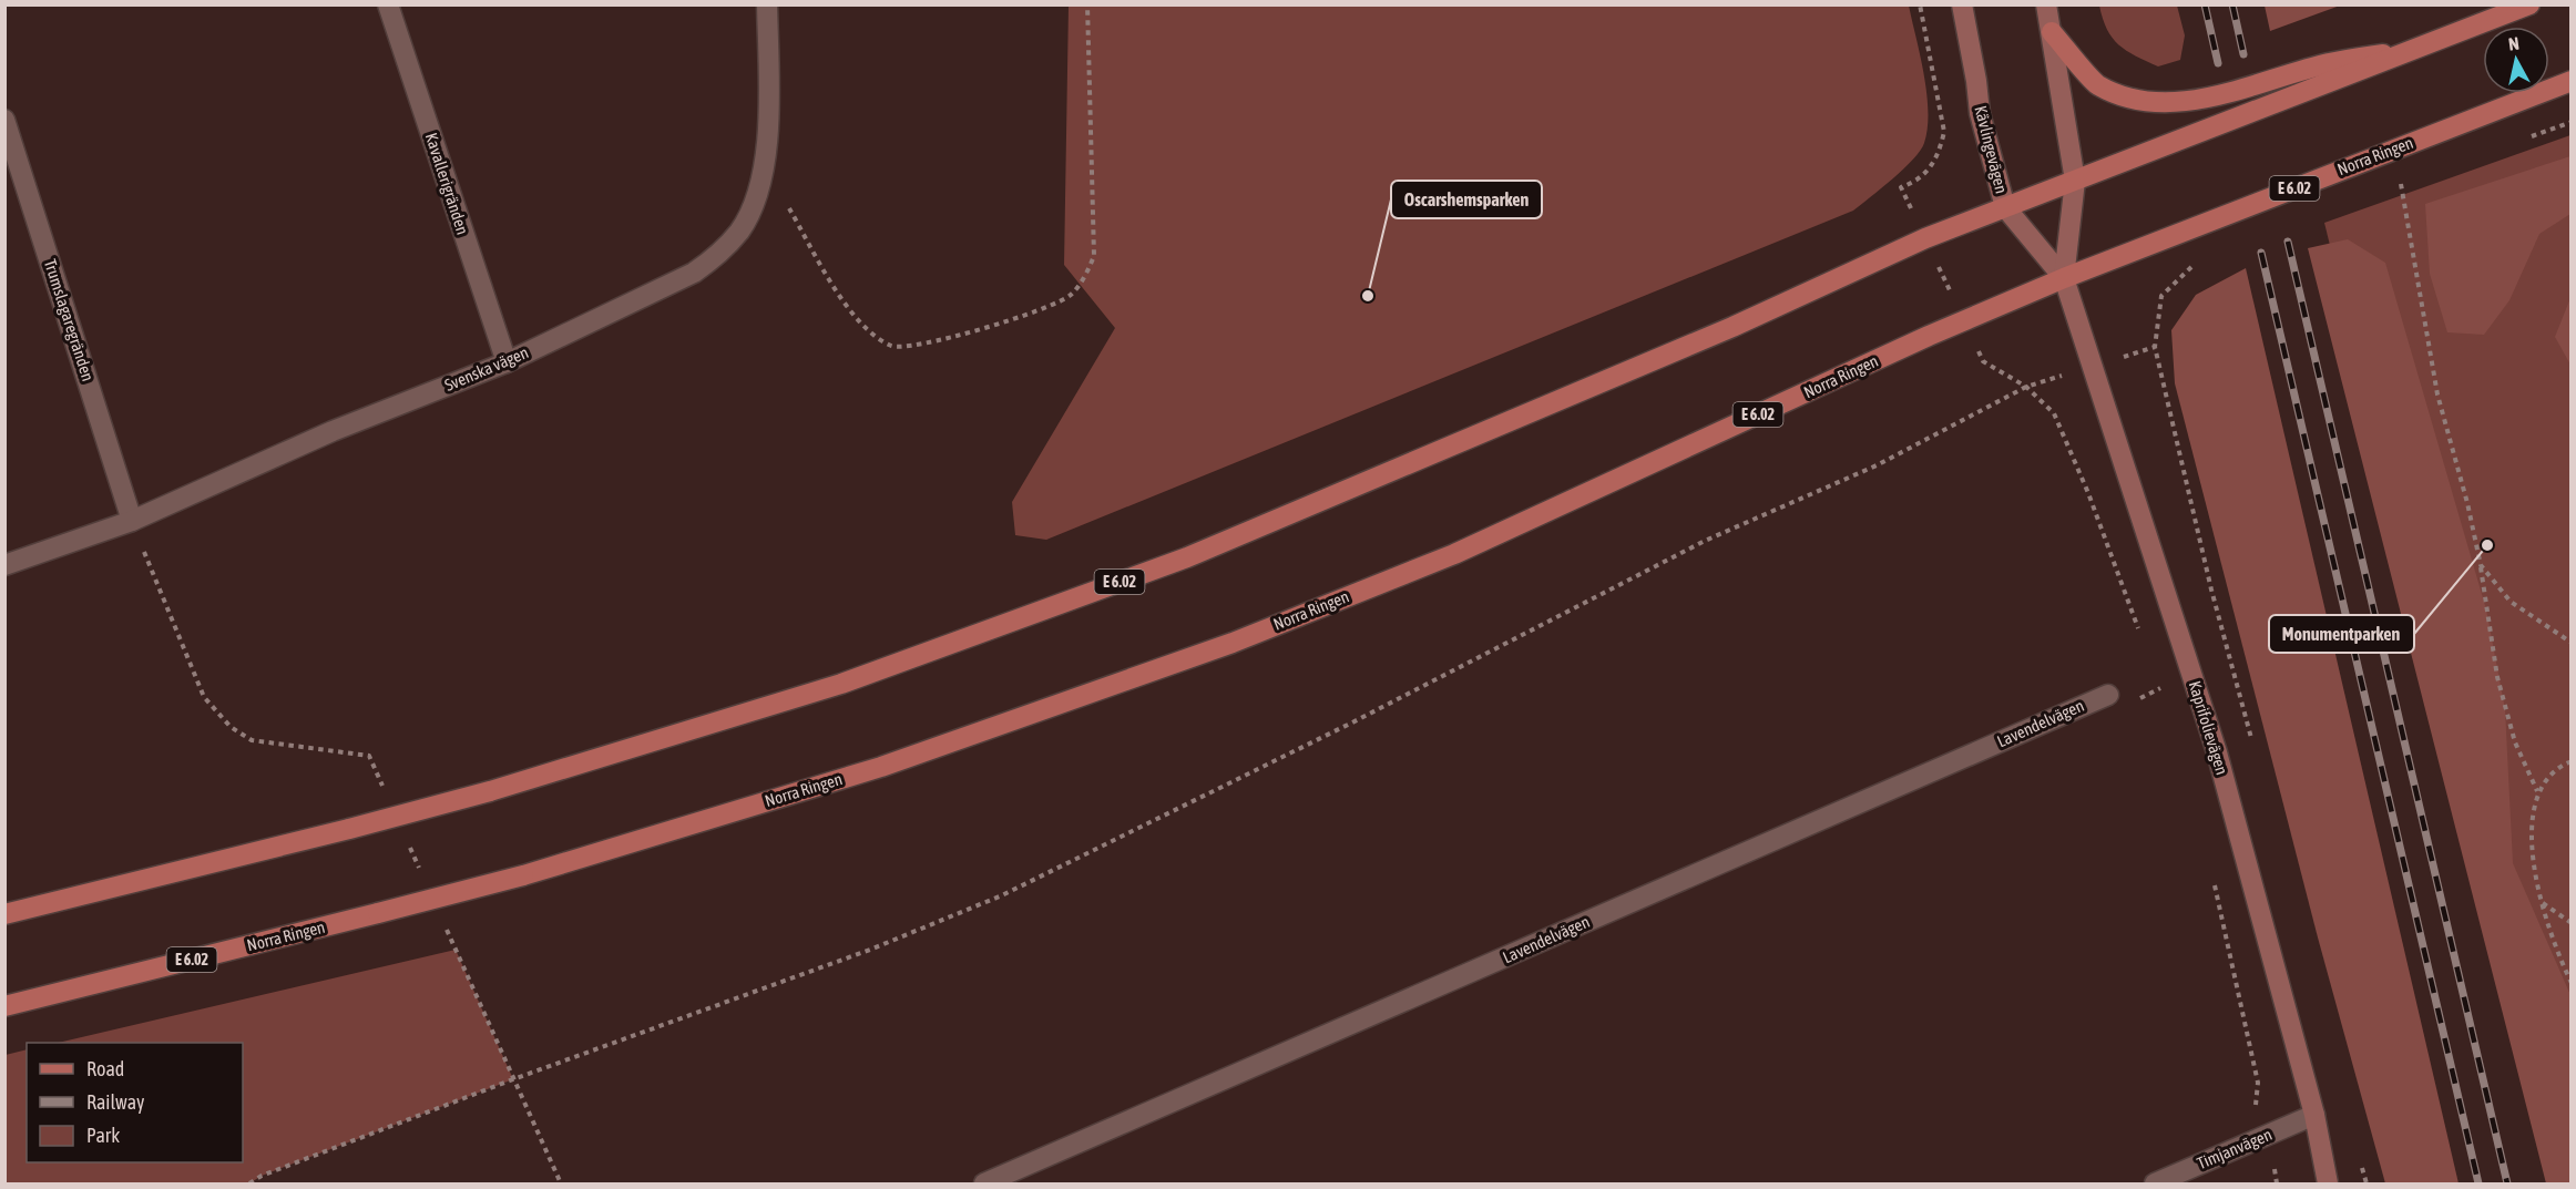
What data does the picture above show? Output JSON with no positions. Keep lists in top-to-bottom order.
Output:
{
  "streets": {
    "main road": [
      "Kävlingevägen",
      "Norra Ringen",
      "E 6.02",
      "Kaprifolievägen"
    ],
    "street": [
      "Kavallerigränden",
      "Trumslagaregränden",
      "Svenska vägen",
      "Lavendelvägen",
      "Timjanvägen"
    ]
  },
  "crossings": [
    ["Kävlingevägen", "Norra Ringen"],
    ["Kävlingevägen", "E 6.02"],
    ["Kävlingevägen", "Kaprifolievägen"],
    ["Norra Ringen", "Kaprifolievägen"],
    ["Kavallerigränden", "Svenska vägen"],
    ["Trumslagaregränden", "Svenska vägen"],
    ["Kaprifolievägen", "Timjanvägen"]
  ],
  "places": ["Oscarshemsparken", "Monumentparken"],
  "legend": ["Road", "Railway", "Park"],
  "north": "top"
}
